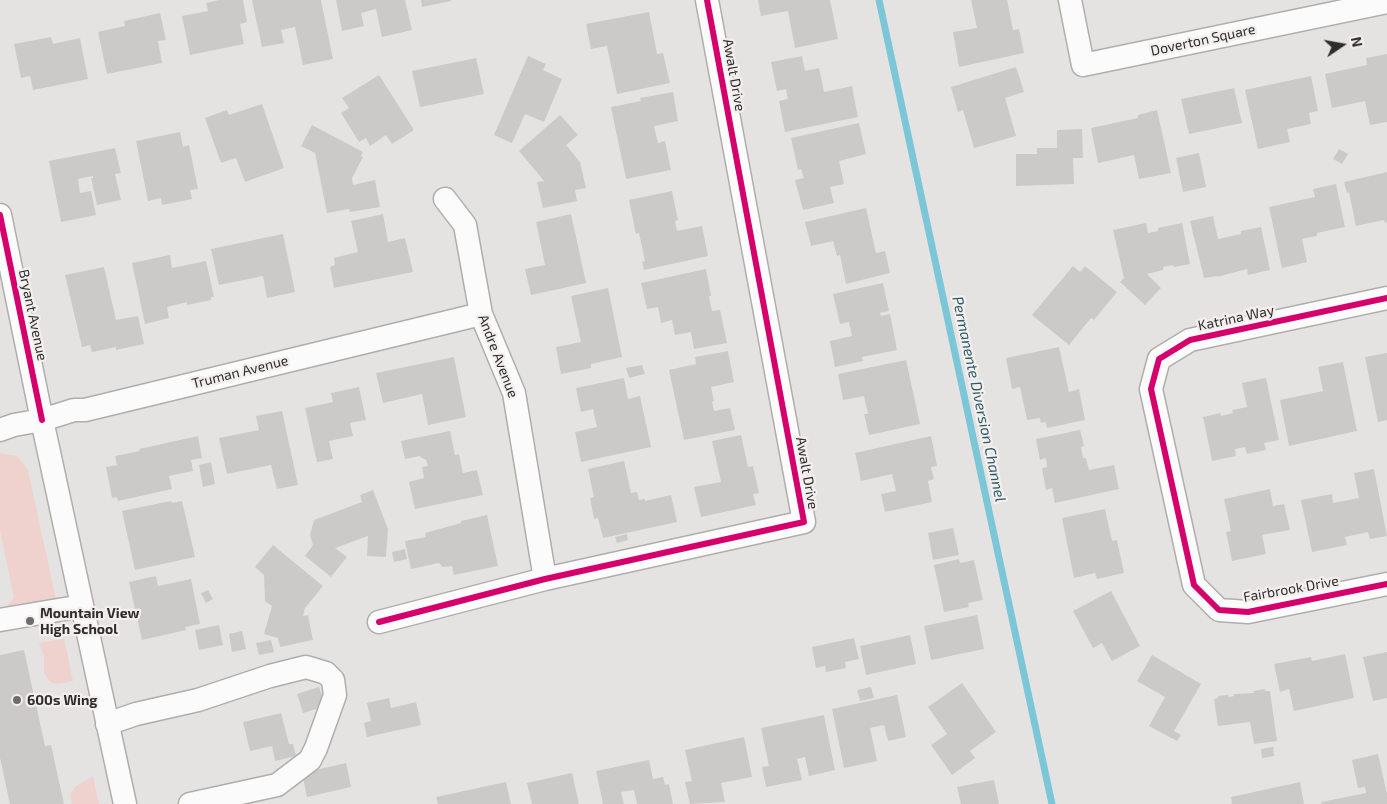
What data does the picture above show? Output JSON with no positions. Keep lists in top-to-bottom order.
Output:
{
  "streets": {
    "street": [
      "Doverton Square",
      "Awalt Drive",
      "Bryant Avenue",
      "Katrina Way",
      "Andre Avenue",
      "Truman Avenue",
      "Fairbrook Drive"
    ]
  },
  "crossings": [
    ["Awalt Drive", "Andre Avenue"],
    ["Bryant Avenue", "Truman Avenue"],
    ["Katrina Way", "Fairbrook Drive"],
    ["Andre Avenue", "Truman Avenue"]
  ],
  "water": ["Permanente Diversion Channel"],
  "places": ["Mountain View High School", "600s Wing"],
  "north": "right"
}
